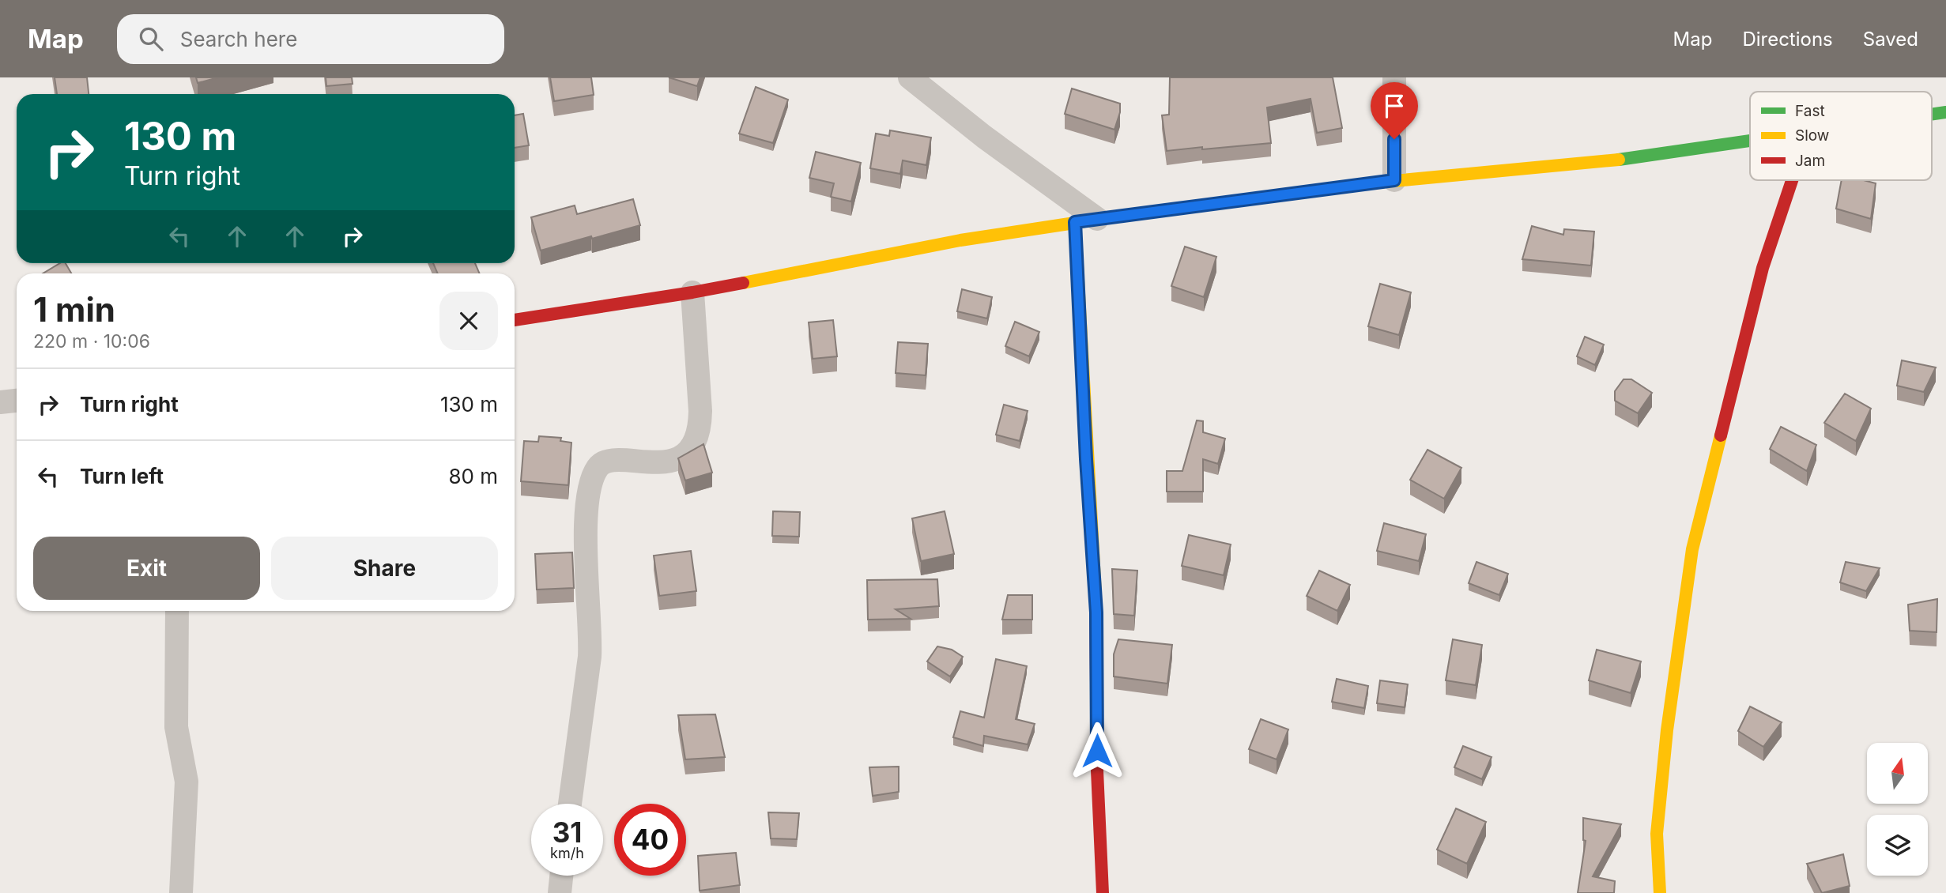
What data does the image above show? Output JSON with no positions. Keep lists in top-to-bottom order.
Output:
{
  "legend": ["Fast", "Slow", "Jam"],
  "north": "top",
  "page": {
    "header": "Map",
    "search": "Search here",
    "nav": ["Map", "Directions", "Saved"],
    "turn": ["130 m", "Turn right"],
    "heading": ["1 min", "220 m · 10:06"],
    "list": [
      {
        "name": "Turn right",
        "value": "130 m"
      },
      {
        "name": "Turn left",
        "value": "80 m"
      }
    ],
    "buttons": ["Exit", "Share"],
    "speed": "31 km/h",
    "limit": "40"
  }
}
